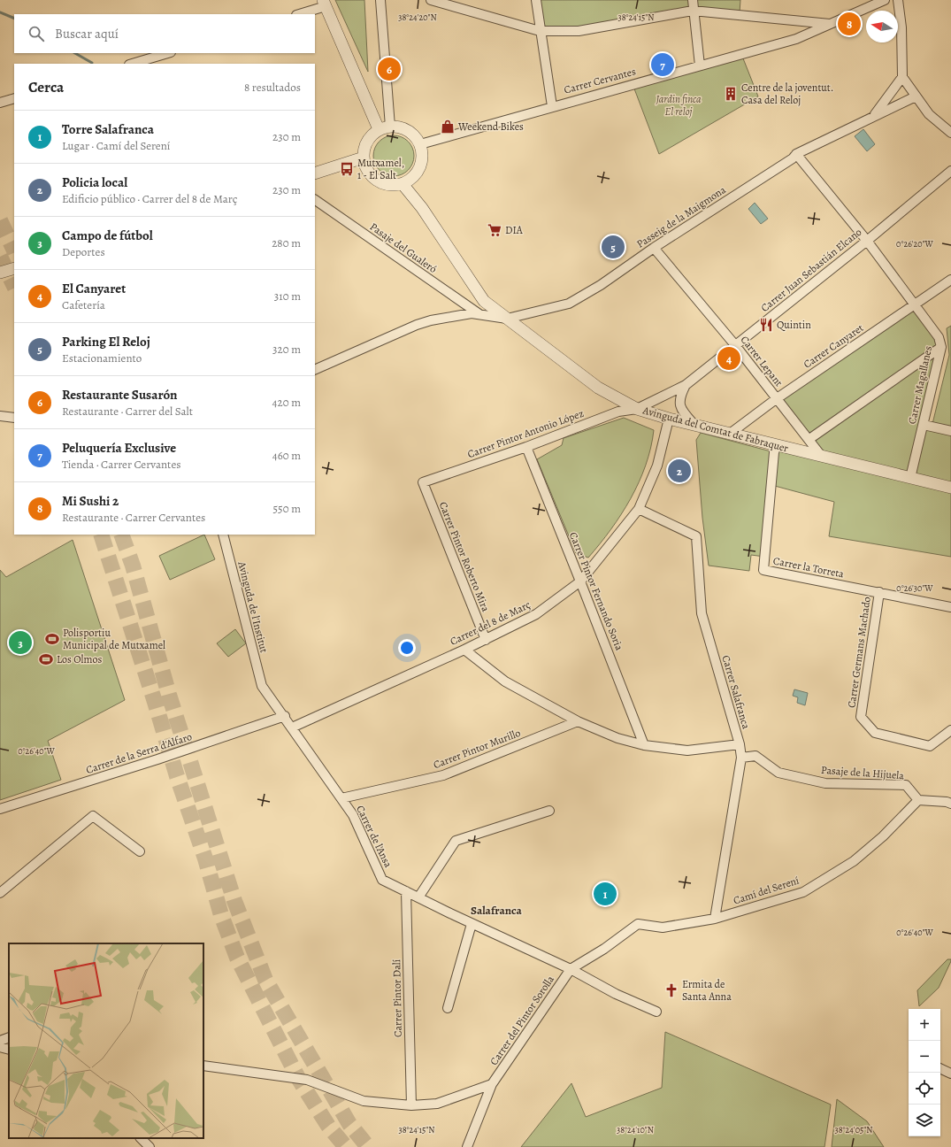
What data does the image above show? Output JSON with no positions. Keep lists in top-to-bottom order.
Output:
{
  "streets": {
    "street": [
      "Carrer Cervantes",
      "Passeig de la Maigmona",
      "Pasaje del Gualeró",
      "Carrer Juan Sebastián Elcano",
      "Carrer Canyaret",
      "Carrer Lepant",
      "Carrer Magallanes",
      "Avinguda del Comtat de Fabraquer",
      "Carrer Pintor Antonio López",
      "Carrer Pintor Roberto Mira",
      "Carrer la Torreta",
      "Carrer Pintor Fernando Soria",
      "Avinguda de l'Institut",
      "Carrer del 8 de Març",
      "Carrer Germans Machado",
      "Carrer Salafranca",
      "Carrer Pintor Murillo",
      "Carrer de la Serra d'Alfaro",
      "Pasaje de la Hijuela",
      "Carrer de l'Ansa",
      "Camí del Serení",
      "Carrer Pintor Dalí",
      "Carrer del Pintor Sorolla"
    ]
  },
  "crossings": [
    ["Carrer Cervantes", "Avinguda del Comtat de Fabraquer"],
    ["Passeig de la Maigmona", "Pasaje del Gualeró"],
    ["Passeig de la Maigmona", "Carrer Lepant"],
    ["Passeig de la Maigmona", "Carrer Magallanes"],
    ["Passeig de la Maigmona", "Avinguda del Comtat de Fabraquer"],
    ["Carrer Juan Sebastián Elcano", "Carrer Lepant"],
    ["Carrer Juan Sebastián Elcano", "Carrer Magallanes"],
    ["Carrer Juan Sebastián Elcano", "Carrer Pintor Antonio López"],
    ["Carrer Canyaret", "Carrer Lepant"],
    ["Carrer Canyaret", "Carrer Magallanes"],
    ["Carrer Canyaret", "Avinguda del Comtat de Fabraquer"],
    ["Carrer Lepant", "Avinguda del Comtat de Fabraquer"],
    ["Carrer Magallanes", "Avinguda del Comtat de Fabraquer"],
    ["Avinguda del Comtat de Fabraquer", "Carrer Pintor Antonio López"],
    ["Avinguda del Comtat de Fabraquer", "Carrer la Torreta"],
    ["Avinguda del Comtat de Fabraquer", "Carrer del 8 de Març"],
    ["Carrer Pintor Antonio López", "Carrer Pintor Roberto Mira"],
    ["Carrer Pintor Antonio López", "Carrer Pintor Fernando Soria"],
    ["Carrer Pintor Roberto Mira", "Carrer del 8 de Març"],
    ["Carrer la Torreta", "Carrer Germans Machado"],
    ["Carrer Pintor Fernando Soria", "Carrer del 8 de Març"],
    ["Avinguda de l'Institut", "Carrer de l'Ansa"],
    ["Carrer del 8 de Març", "Carrer Salafranca"],
    ["Carrer del 8 de Març", "Carrer de l'Ansa"],
    ["Carrer Salafranca", "Pasaje de la Hijuela"],
    ["Carrer Salafranca", "Camí del Serení"],
    ["Carrer Pintor Murillo", "Carrer de l'Ansa"],
    ["Carrer de la Serra d'Alfaro", "Carrer de l'Ansa"],
    ["Pasaje de la Hijuela", "Camí del Serení"],
    ["Carrer de l'Ansa", "Camí del Serení"],
    ["Carrer de l'Ansa", "Carrer Pintor Dalí"],
    ["Carrer de l'Ansa", "Carrer del Pintor Sorolla"],
    ["Camí del Serení", "Carrer del Pintor Sorolla"]
  ],
  "districts": ["Salafranca"],
  "parks": ["Jardin finca El reloj"],
  "places": {
    "building": ["Centre de la joventut. Casa del Reloj"],
    "shop": ["Weekend Bikes"],
    "bus stop": ["Mutxamel, 1 - El Salt"],
    "supermarket": ["DIA"],
    "restaurant": ["Quintin"],
    "sports": ["Polisportiu Municipal de Mutxamel", "Los Olmos"],
    "church": ["Ermita de Santa Anna"]
  },
  "north": "left",
  "page": {
    "pins": [
      "8",
      "7",
      "6",
      "5",
      "4",
      "2",
      "3",
      "1"
    ],
    "search": "Buscar aquí",
    "heading": ["Cerca", "8 resultados"],
    "list": [
      {
        "mark": "1",
        "name": "Torre Salafranca",
        "note": "Lugar · Camí del Serení",
        "value": "230 m"
      },
      {
        "mark": "2",
        "name": "Policia local",
        "note": "Edificio público · Carrer del 8 de Març",
        "value": "230 m"
      },
      {
        "mark": "3",
        "name": "Campo de fútbol",
        "note": "Deportes",
        "value": "280 m"
      },
      {
        "mark": "4",
        "name": "El Canyaret",
        "note": "Cafetería",
        "value": "310 m"
      },
      {
        "mark": "5",
        "name": "Parking El Reloj",
        "note": "Estacionamiento",
        "value": "320 m"
      },
      {
        "mark": "6",
        "name": "Restaurante Susarón",
        "note": "Restaurante · Carrer del Salt",
        "value": "420 m"
      },
      {
        "mark": "7",
        "name": "Peluquería Exclusive",
        "note": "Tienda · Carrer Cervantes",
        "value": "460 m"
      },
      {
        "mark": "8",
        "name": "Mi Sushi 2",
        "note": "Restaurante · Carrer Cervantes",
        "value": "550 m"
      }
    ],
    "map_buttons": ["+", "−"]
  },
  "coordinates": [
    "38°24'20\"N",
    "38°24'15\"N",
    "0°26'20\"W",
    "0°26'30\"W",
    "0°26'40\"W",
    "38°24'10\"N",
    "38°24'05\"N"
  ]
}
